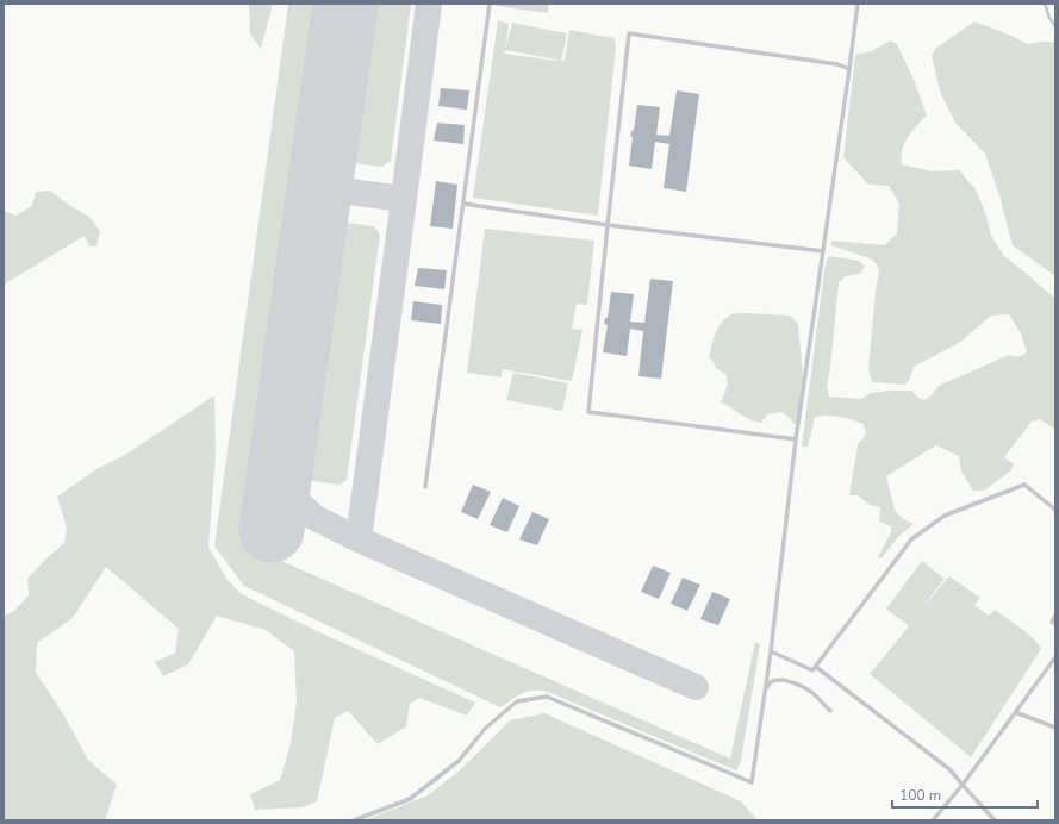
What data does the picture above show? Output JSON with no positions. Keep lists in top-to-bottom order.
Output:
{
  "scale_bar": "100 m"
}
